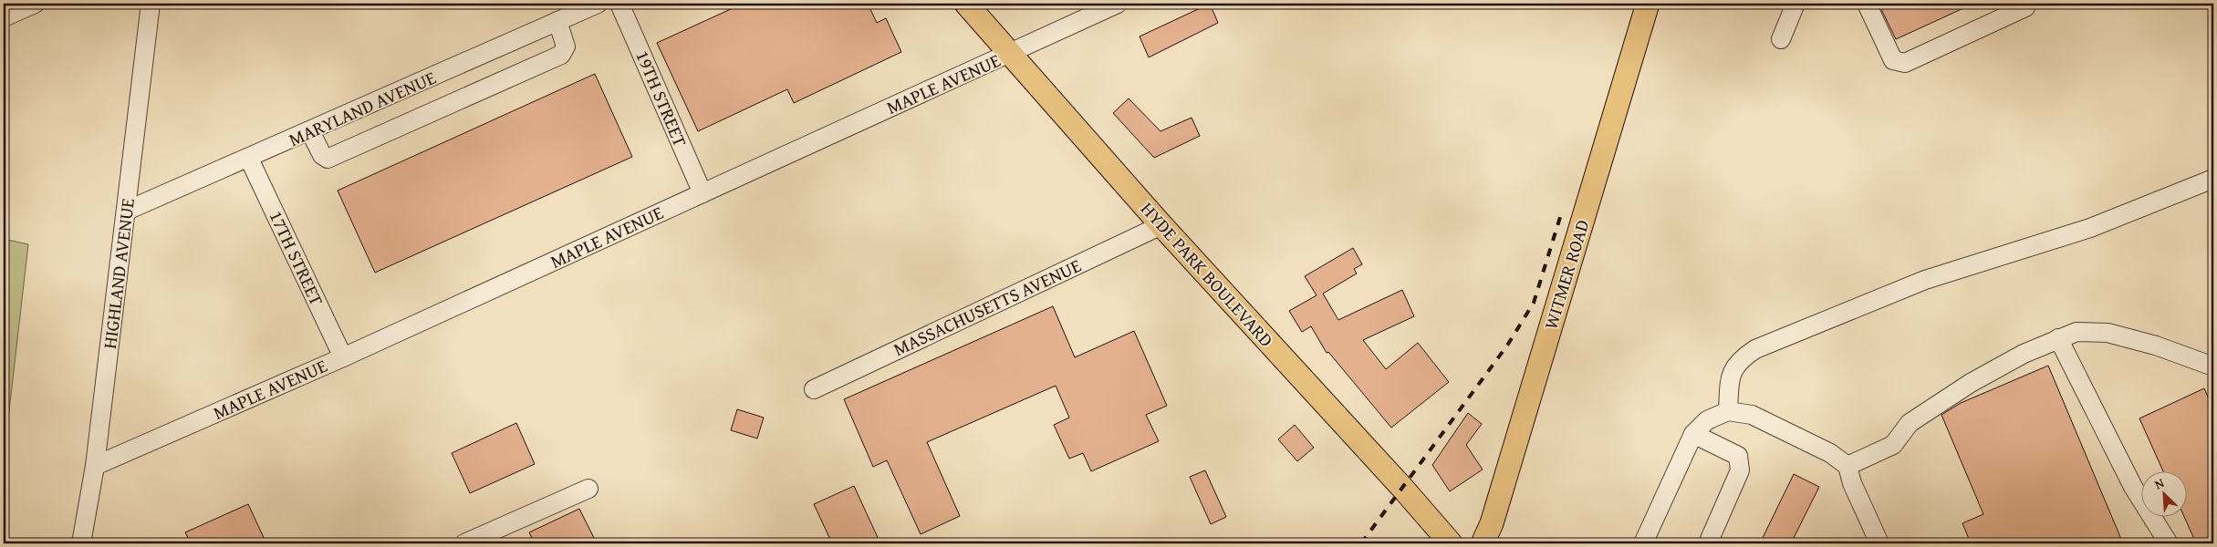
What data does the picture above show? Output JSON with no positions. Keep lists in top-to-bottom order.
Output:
{
  "streets": {
    "main road": ["HYDE PARK BOULEVARD", "WITMER ROAD"],
    "street": [
      "MAPLE AVENUE",
      "19TH STREET",
      "MARYLAND AVENUE",
      "17TH STREET",
      "HIGHLAND AVENUE",
      "MASSACHUSETTS AVENUE"
    ]
  },
  "crossings": [
    ["MAPLE AVENUE", "19TH STREET"],
    ["MAPLE AVENUE", "17TH STREET"],
    ["MAPLE AVENUE", "HIGHLAND AVENUE"],
    ["MAPLE AVENUE", "HYDE PARK BOULEVARD"],
    ["MARYLAND AVENUE", "17TH STREET"],
    ["MARYLAND AVENUE", "HIGHLAND AVENUE"],
    ["HYDE PARK BOULEVARD", "MASSACHUSETTS AVENUE"]
  ],
  "north": "top left"
}
